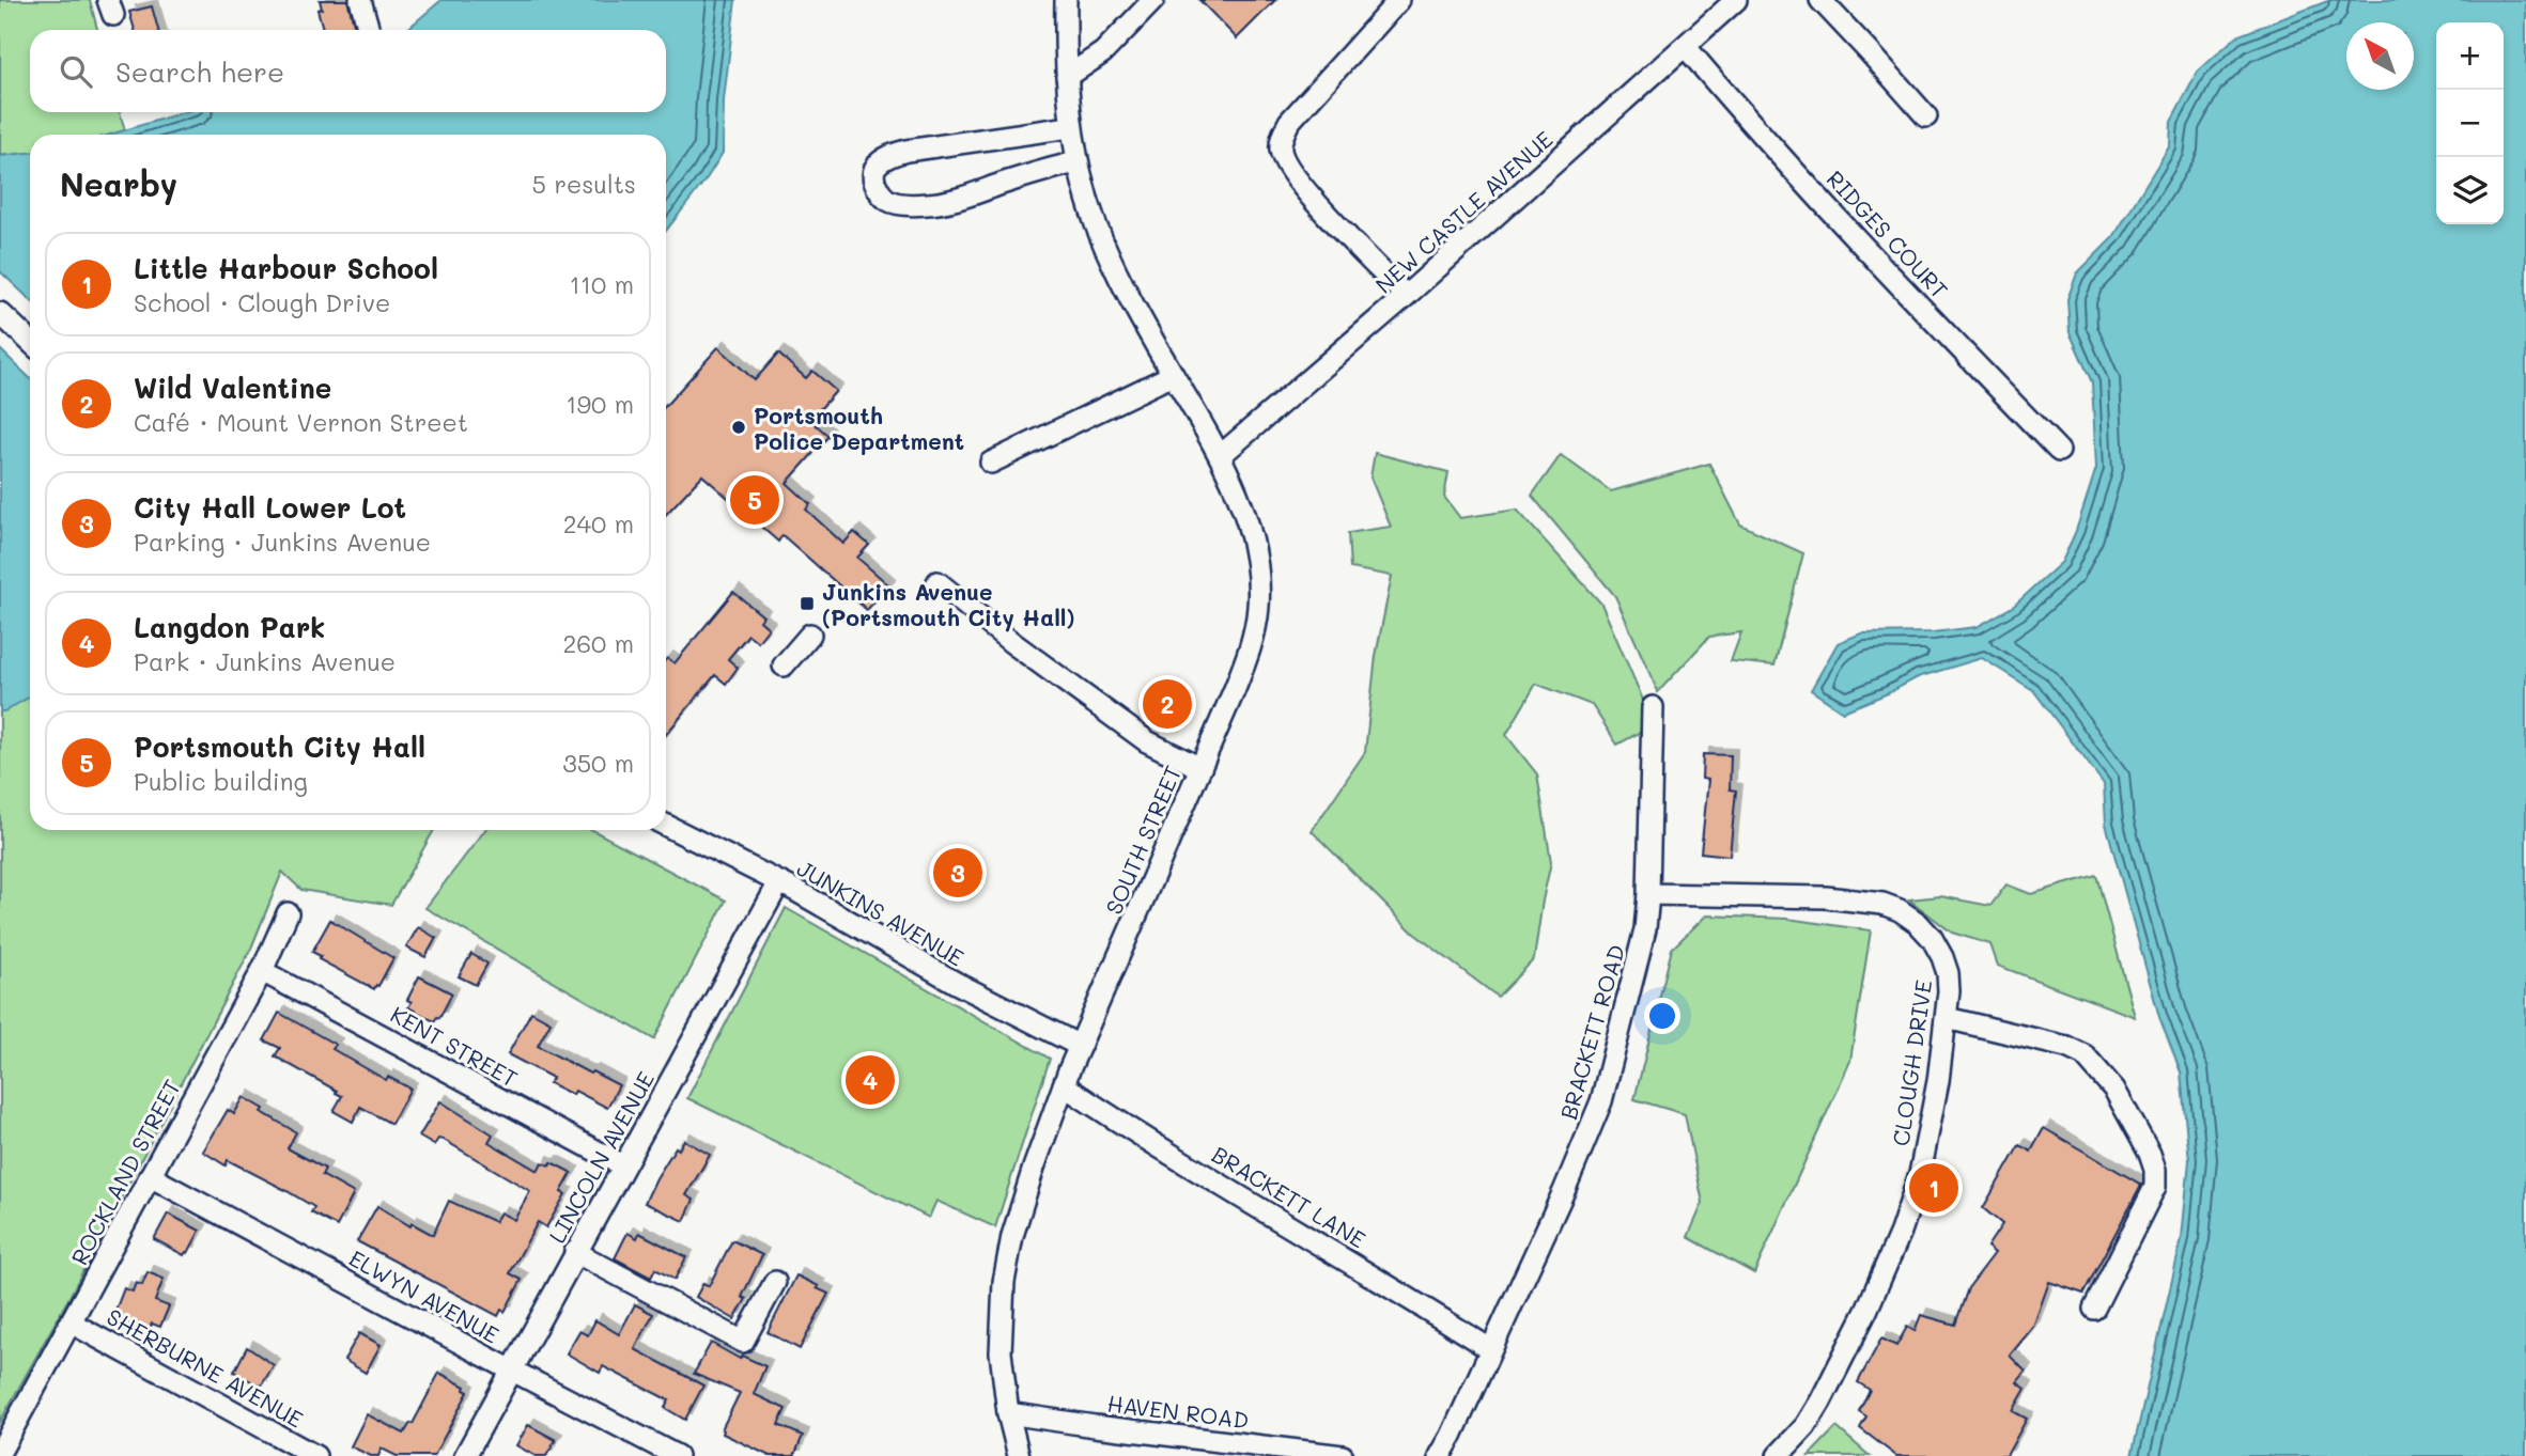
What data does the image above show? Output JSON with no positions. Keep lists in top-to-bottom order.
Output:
{
  "streets": {
    "street": [
      "NEW CASTLE AVENUE",
      "RIDGES COURT",
      "SOUTH STREET",
      "JUNKINS AVENUE",
      "BRACKETT ROAD",
      "KENT STREET",
      "CLOUGH DRIVE",
      "LINCOLN AVENUE",
      "ROCKLAND STREET",
      "BRACKETT LANE",
      "ELWYN AVENUE",
      "SHERBURNE AVENUE",
      "HAVEN ROAD"
    ]
  },
  "crossings": [
    ["NEW CASTLE AVENUE", "RIDGES COURT"],
    ["NEW CASTLE AVENUE", "SOUTH STREET"],
    ["SOUTH STREET", "JUNKINS AVENUE"],
    ["SOUTH STREET", "BRACKETT LANE"],
    ["SOUTH STREET", "HAVEN ROAD"],
    ["JUNKINS AVENUE", "LINCOLN AVENUE"],
    ["BRACKETT ROAD", "CLOUGH DRIVE"],
    ["BRACKETT ROAD", "BRACKETT LANE"],
    ["KENT STREET", "LINCOLN AVENUE"],
    ["KENT STREET", "ROCKLAND STREET"],
    ["LINCOLN AVENUE", "ELWYN AVENUE"],
    ["ROCKLAND STREET", "ELWYN AVENUE"],
    ["ROCKLAND STREET", "SHERBURNE AVENUE"]
  ],
  "places": {
    "other": ["Portsmouth Police Department"],
    "transit": ["Junkins Avenue (Portsmouth City Hall)"]
  },
  "north": "top left",
  "page": {
    "map_buttons": ["+", "−"],
    "search": "Search here",
    "heading": ["Nearby", "5 results"],
    "list": [
      {
        "mark": "1",
        "name": "Little Harbour School",
        "note": "School · Clough Drive",
        "value": "110 m"
      },
      {
        "mark": "2",
        "name": "Wild Valentine",
        "note": "Café · Mount Vernon Street",
        "value": "190 m"
      },
      {
        "mark": "3",
        "name": "City Hall Lower Lot",
        "note": "Parking · Junkins Avenue",
        "value": "240 m"
      },
      {
        "mark": "4",
        "name": "Langdon Park",
        "note": "Park · Junkins Avenue",
        "value": "260 m"
      },
      {
        "mark": "5",
        "name": "Portsmouth City Hall",
        "note": "Public building",
        "value": "350 m"
      }
    ],
    "pins": [
      "5",
      "2",
      "3",
      "4",
      "1"
    ]
  }
}
